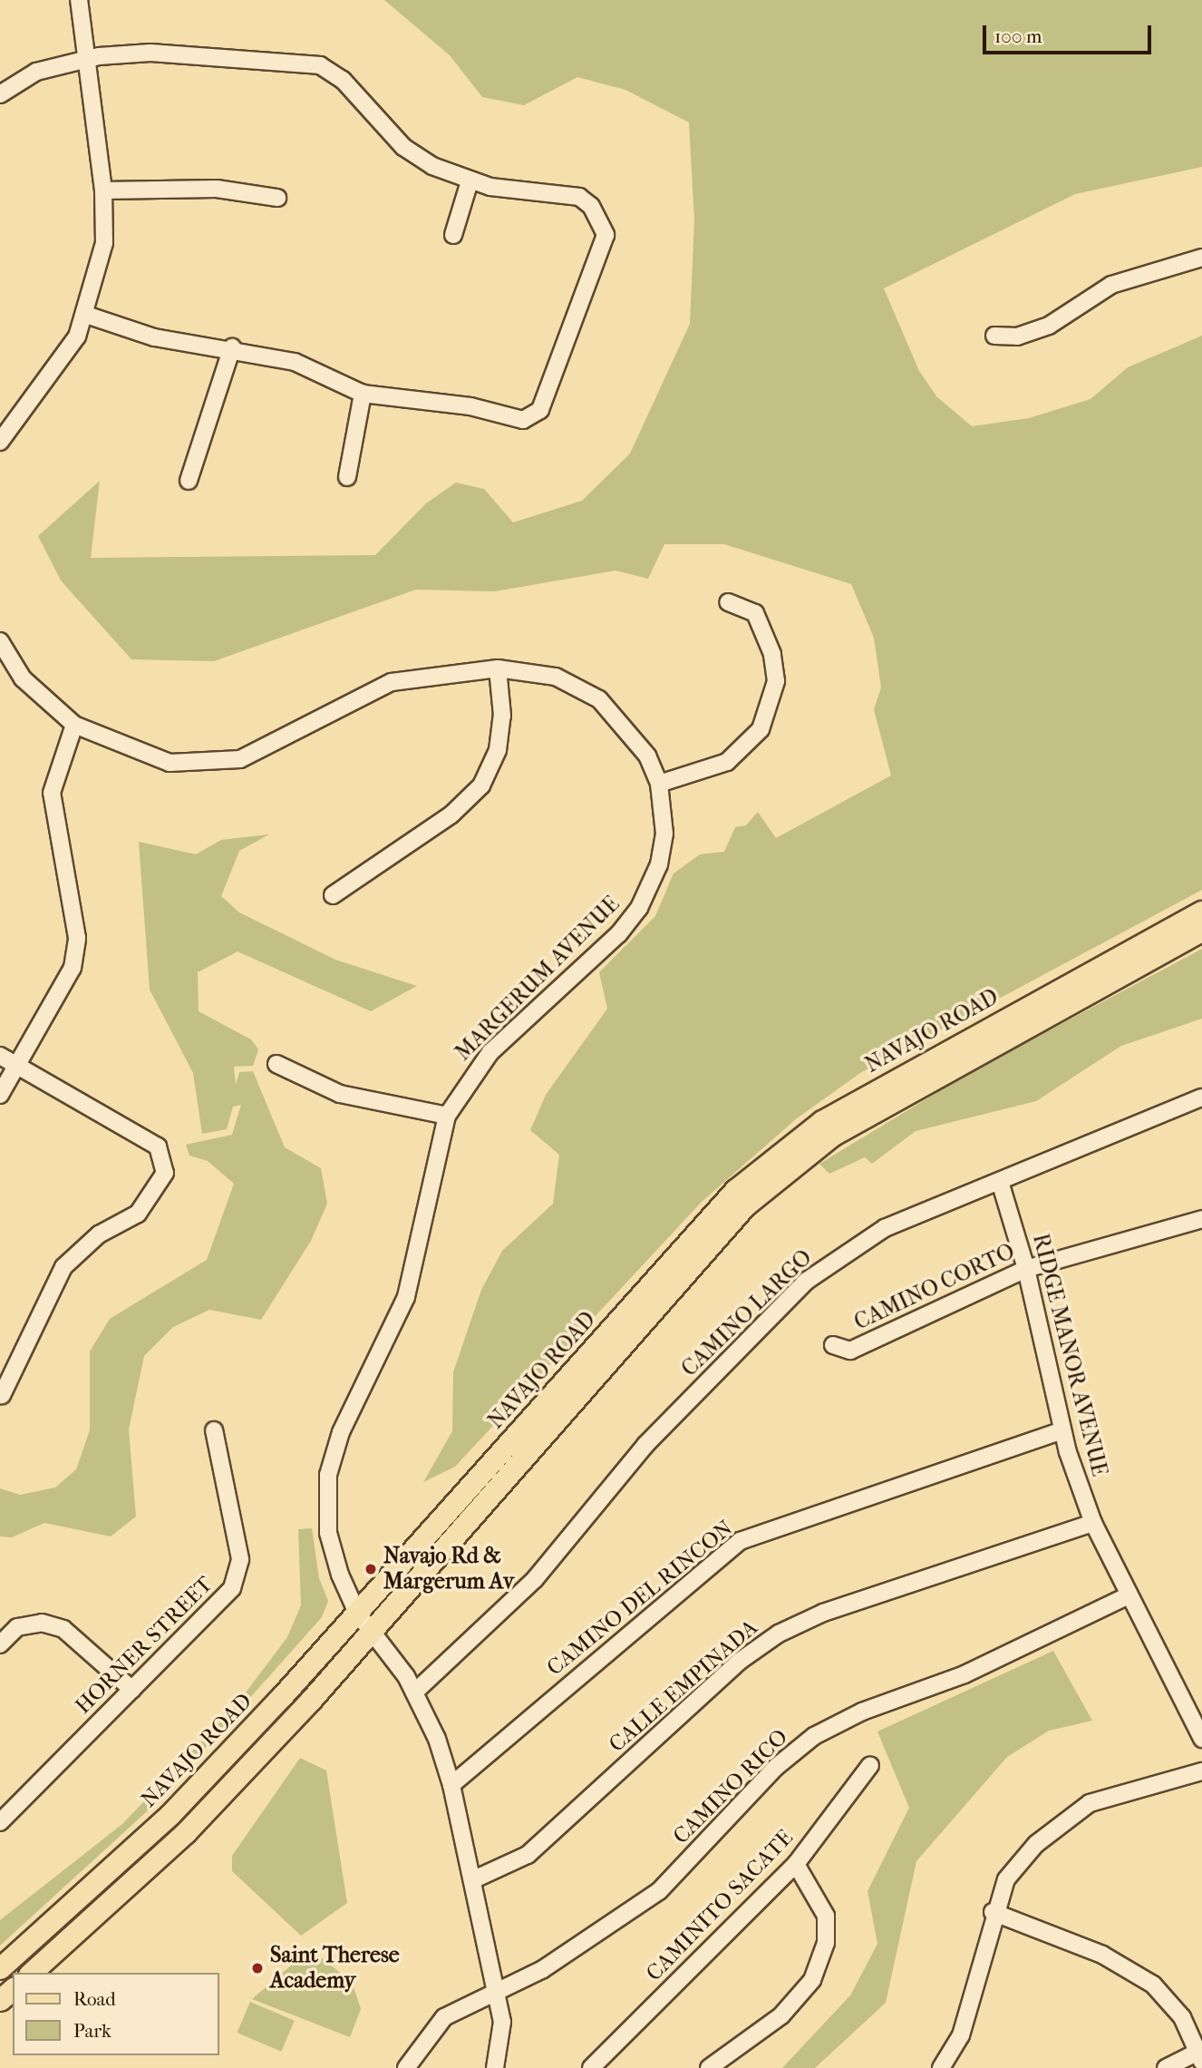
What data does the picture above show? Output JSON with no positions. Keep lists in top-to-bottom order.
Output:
{
  "streets": {
    "main road": ["NAVAJO ROAD"],
    "street": [
      "MARGERUM AVENUE",
      "CAMINO CORTO",
      "CAMINO LARGO",
      "RIDGE MANOR AVENUE",
      "CAMINO DEL RINCON",
      "HORNER STREET",
      "CALLE EMPINADA",
      "CAMINO RICO",
      "CAMINITO SACATE"
    ]
  },
  "crossings": [
    ["MARGERUM AVENUE", "NAVAJO ROAD"],
    ["CAMINO CORTO", "RIDGE MANOR AVENUE"],
    ["CAMINO LARGO", "RIDGE MANOR AVENUE"],
    ["RIDGE MANOR AVENUE", "CAMINO DEL RINCON"],
    ["RIDGE MANOR AVENUE", "CALLE EMPINADA"],
    ["RIDGE MANOR AVENUE", "CAMINO RICO"]
  ],
  "places": ["Navajo Rd & Margerum Av", "Saint Therese Academy"],
  "legend": ["Road", "Park"],
  "scale_bar": "100 m"
}
